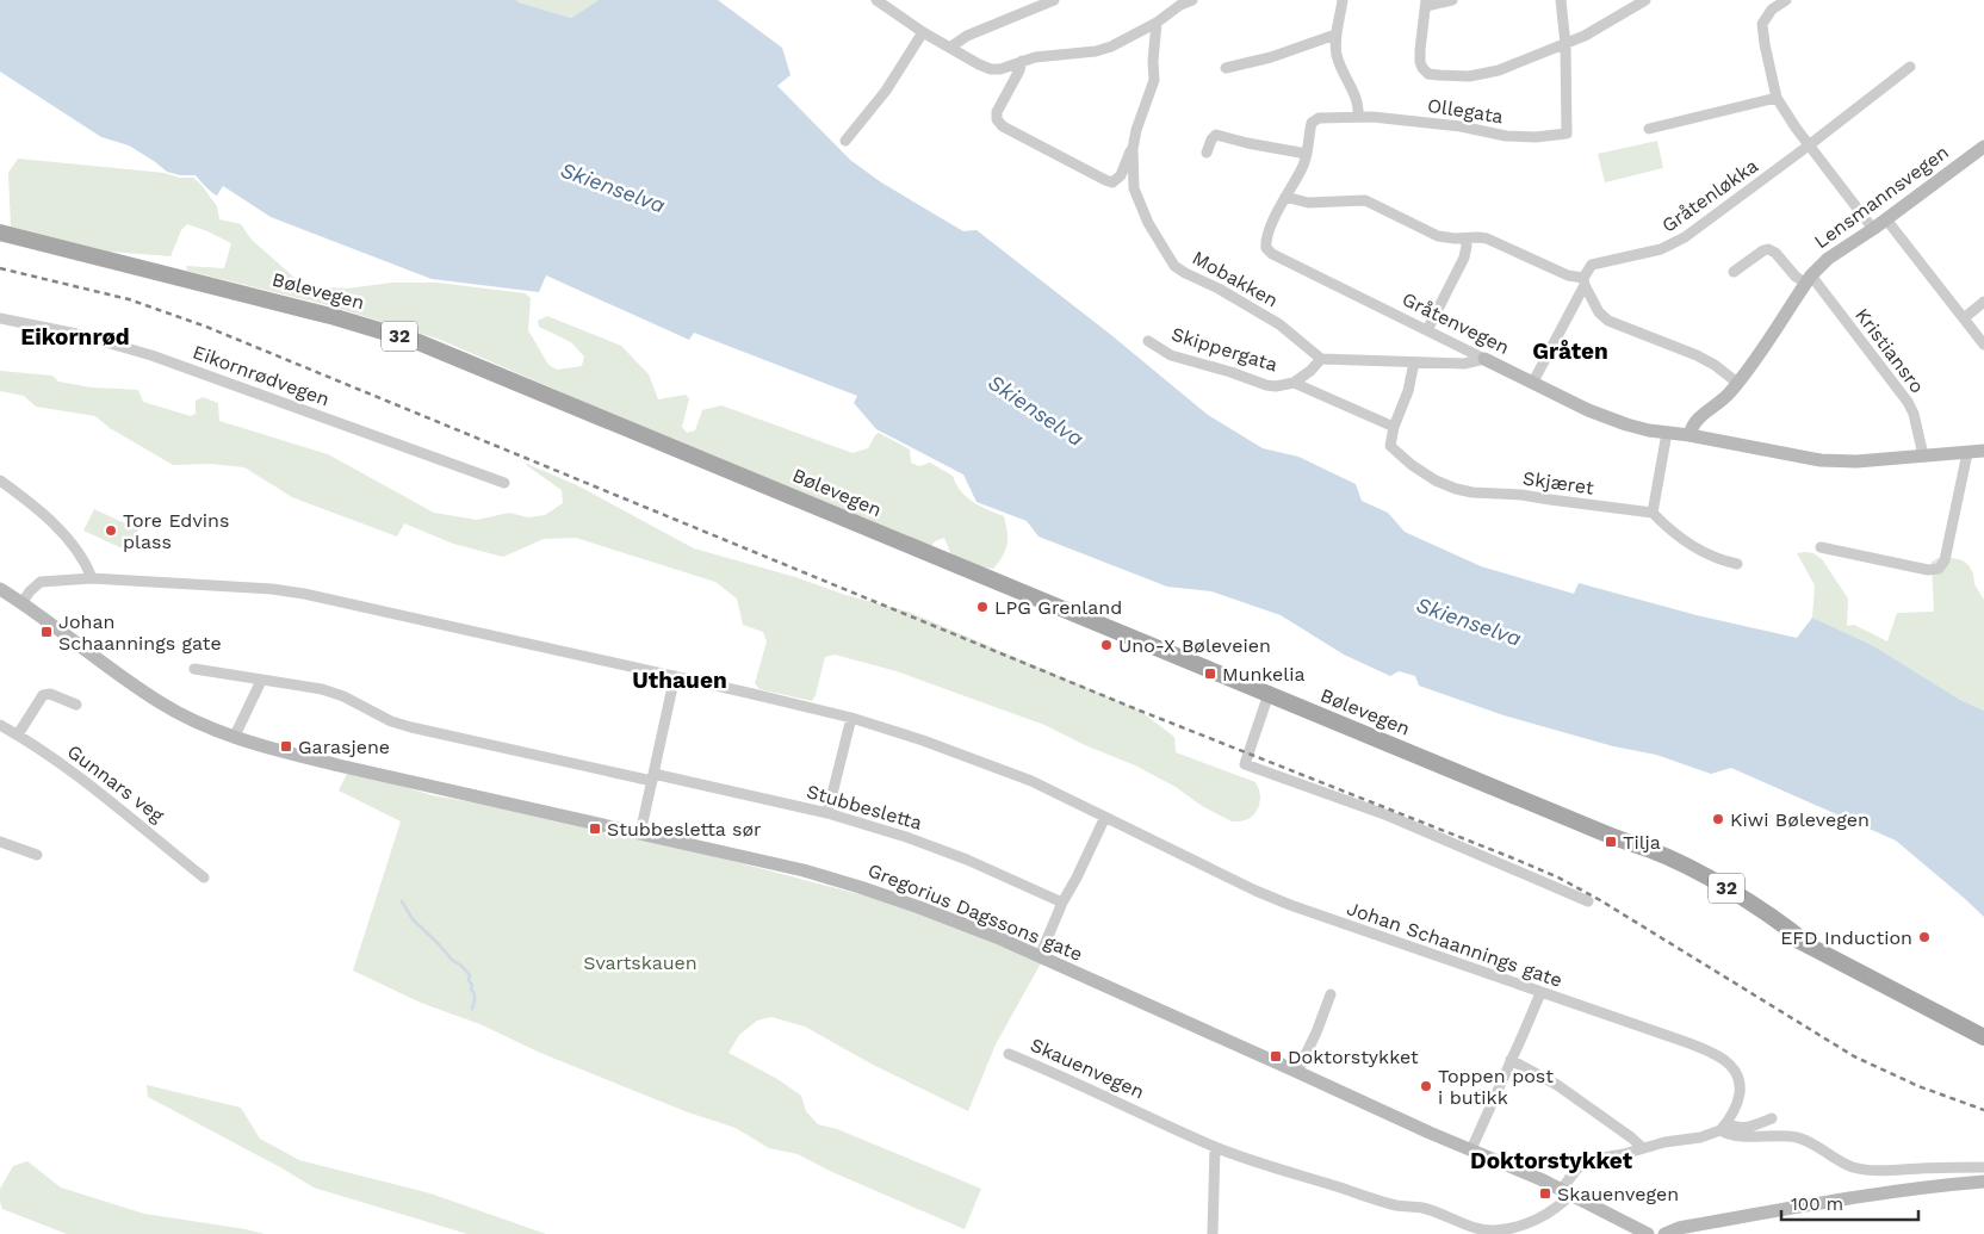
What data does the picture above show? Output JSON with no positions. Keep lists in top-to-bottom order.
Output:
{
  "streets": {
    "main road": ["Bølevegen", "32"],
    "street": [
      "Ollegata",
      "Gråtenløkka",
      "Lensmannsvegen",
      "Mobakken",
      "Gråtenvegen",
      "Skippergata",
      "Kristiansro",
      "Eikornrødvegen",
      "Skjæret",
      "Gunnars veg",
      "Stubbesletta",
      "Gregorius Dagssons gate",
      "Johan Schaannings gate",
      "Skauenvegen"
    ]
  },
  "crossings": [
    ["Gråtenløkka", "Gråtenvegen"],
    ["Lensmannsvegen", "Gråtenvegen"],
    ["Lensmannsvegen", "Kristiansro"],
    ["Gråtenvegen", "Kristiansro"],
    ["Skippergata", "Skjæret"],
    ["Gregorius Dagssons gate", "Johan Schaannings gate"],
    ["Gregorius Dagssons gate", "Skauenvegen"],
    ["Johan Schaannings gate", "Skauenvegen"]
  ],
  "districts": [
    "Eikornrød",
    "Gråten",
    "Uthauen",
    "Doktorstykket"
  ],
  "water": ["Skienselva"],
  "parks": ["Svartskauen"],
  "places": {
    "other": [
      "Tore Edvins plass",
      "LPG Grenland",
      "Uno-X Bøleveien",
      "Kiwi Bølevegen",
      "EFD Induction",
      "Toppen post i butikk"
    ],
    "transit": [
      "Johan Schaannings gate",
      "Munkelia",
      "Garasjene",
      "Stubbesletta sør",
      "Tilja",
      "Doktorstykket",
      "Skauenvegen"
    ]
  },
  "scale_bar": "100 m"
}
